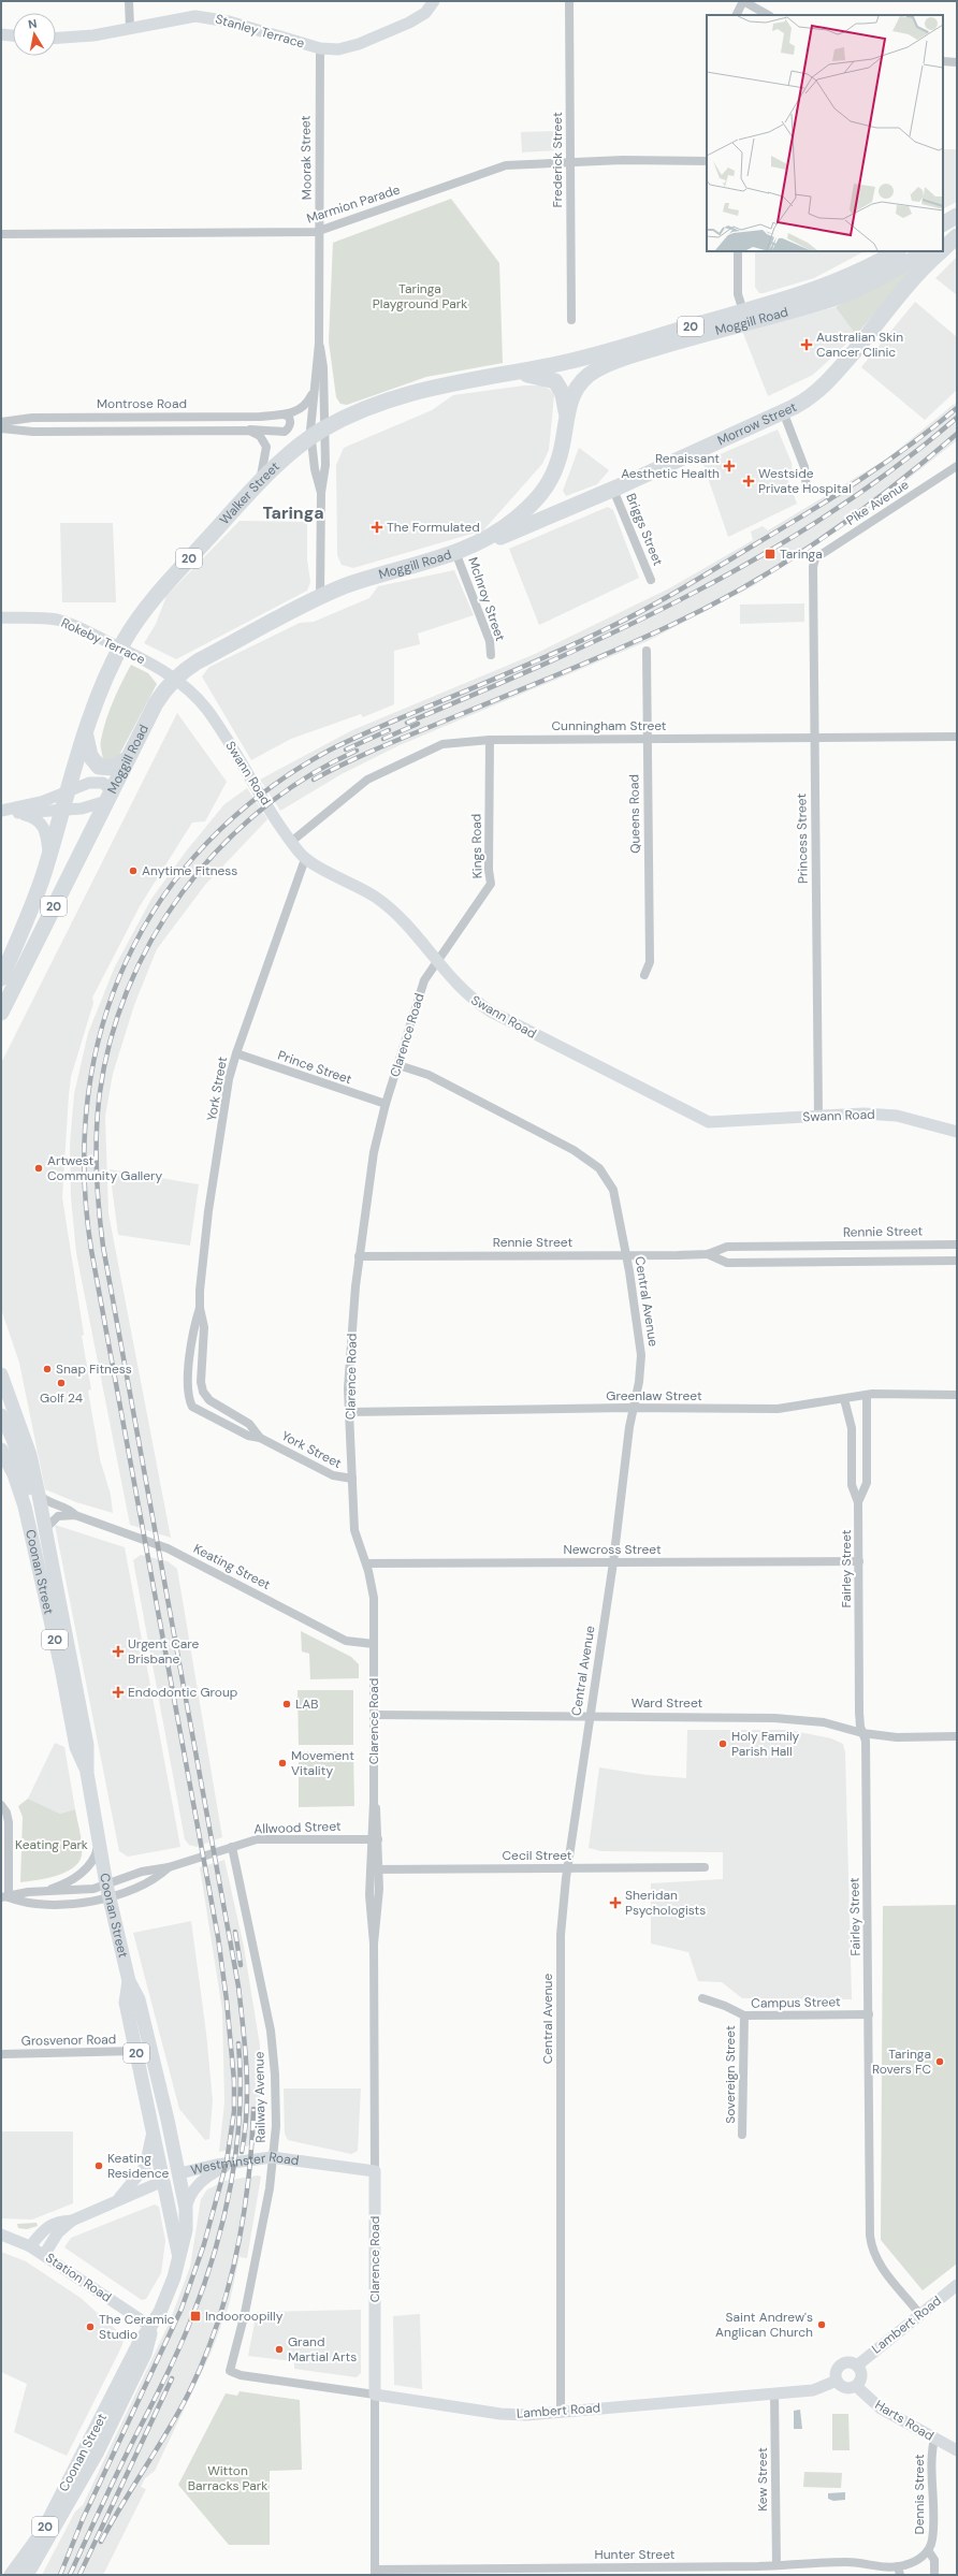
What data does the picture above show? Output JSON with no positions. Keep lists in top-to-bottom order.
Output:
{
  "streets": {
    "highway": [
      "Moggill Road",
      "20",
      "Morrow Street",
      "Walker Street"
    ],
    "main road": [
      "Stanley Terrace",
      "Rokeby Terrace",
      "Swann Road",
      "Clarence Road",
      "Coonan Street",
      "Westminster Road",
      "Station Road",
      "Lambert Road",
      "Harts Road"
    ],
    "street": [
      "Moorak Street",
      "Frederick Street",
      "Marmion Parade",
      "Montrose Road",
      "Pike Avenue",
      "Briggs Street",
      "McInroy Street",
      "Cunningham Street",
      "Queens Road",
      "Princess Street",
      "Kings Road",
      "Prince Street",
      "York Street",
      "Rennie Street",
      "Central Avenue",
      "Greenlaw Street",
      "Newcross Street",
      "Keating Street",
      "Fairley Street",
      "Ward Street",
      "Allwood Street",
      "Cecil Street",
      "Campus Street",
      "Grosvenor Road",
      "Sovereign Street",
      "Railway Avenue",
      "Kew Street",
      "Dennis Street",
      "Hunter Street"
    ]
  },
  "crossings": [
    ["Stanley Terrace", "Moorak Street"],
    ["Moorak Street", "Marmion Parade"],
    ["Moorak Street", "Moggill Road"],
    ["Moorak Street", "Montrose Road"],
    ["Moorak Street", "Walker Street"],
    ["Frederick Street", "Marmion Parade"],
    ["Moggill Road", "Morrow Street"],
    ["Moggill Road", "Walker Street"],
    ["Moggill Road", "McInroy Street"],
    ["Moggill Road", "Rokeby Terrace"],
    ["Moggill Road", "Swann Road"],
    ["20", "Morrow Street"],
    ["20", "Walker Street"],
    ["Montrose Road", "Walker Street"],
    ["Morrow Street", "Briggs Street"],
    ["Pike Avenue", "Princess Street"],
    ["Rokeby Terrace", "Swann Road"],
    ["Cunningham Street", "Swann Road"],
    ["Cunningham Street", "Queens Road"],
    ["Cunningham Street", "Princess Street"],
    ["Cunningham Street", "Kings Road"],
    ["Swann Road", "Princess Street"],
    ["Swann Road", "Kings Road"],
    ["Swann Road", "Clarence Road"],
    ["Swann Road", "York Street"],
    ["Kings Road", "Clarence Road"],
    ["Clarence Road", "Prince Street"],
    ["Clarence Road", "York Street"],
    ["Clarence Road", "Rennie Street"],
    ["Clarence Road", "Central Avenue"],
    ["Clarence Road", "Greenlaw Street"],
    ["Clarence Road", "Newcross Street"],
    ["Clarence Road", "Keating Street"],
    ["Clarence Road", "Ward Street"],
    ["Clarence Road", "Allwood Street"],
    ["Clarence Road", "Cecil Street"],
    ["Clarence Road", "Westminster Road"],
    ["Clarence Road", "Lambert Road"],
    ["Clarence Road", "Hunter Street"],
    ["Prince Street", "York Street"],
    ["Rennie Street", "Central Avenue"],
    ["Central Avenue", "Greenlaw Street"],
    ["Central Avenue", "Newcross Street"],
    ["Central Avenue", "Ward Street"],
    ["Central Avenue", "Cecil Street"],
    ["Central Avenue", "Lambert Road"],
    ["Greenlaw Street", "Fairley Street"],
    ["Newcross Street", "Fairley Street"],
    ["Keating Street", "Coonan Street"],
    ["Fairley Street", "Ward Street"],
    ["Fairley Street", "Campus Street"],
    ["Fairley Street", "Lambert Road"],
    ["Coonan Street", "Allwood Street"],
    ["Coonan Street", "Grosvenor Road"],
    ["Coonan Street", "Westminster Road"],
    ["Coonan Street", "Station Road"],
    ["Allwood Street", "Railway Avenue"],
    ["Campus Street", "Sovereign Street"],
    ["Railway Avenue", "Westminster Road"],
    ["Railway Avenue", "Lambert Road"],
    ["Westminster Road", "Station Road"],
    ["Lambert Road", "Harts Road"],
    ["Lambert Road", "Kew Street"],
    ["Harts Road", "Dennis Street"],
    ["Kew Street", "Hunter Street"],
    ["Dennis Street", "Hunter Street"]
  ],
  "districts": ["Taringa"],
  "parks": ["Taringa Playground Park", "Keating Park", "Witton Barracks Park"],
  "places": {
    "health": [
      "Australian Skin Cancer Clinic",
      "Renaissant Aesthetic Health",
      "Westside Private Hospital",
      "The Formulated",
      "Urgent Care Brisbane",
      "Endodontic Group",
      "Sheridan Psychologists"
    ],
    "transit": ["Taringa", "Indooroopilly"],
    "other": [
      "Anytime Fitness",
      "Artwest Community Gallery",
      "Snap Fitness",
      "Golf 24",
      "LAB",
      "Holy Family Parish Hall",
      "Movement Vitality",
      "Taringa Rovers FC",
      "Keating Residence",
      "Saint Andrew's Anglican Church",
      "The Ceramic Studio",
      "Grand Martial Arts"
    ]
  },
  "north": "top"
}
